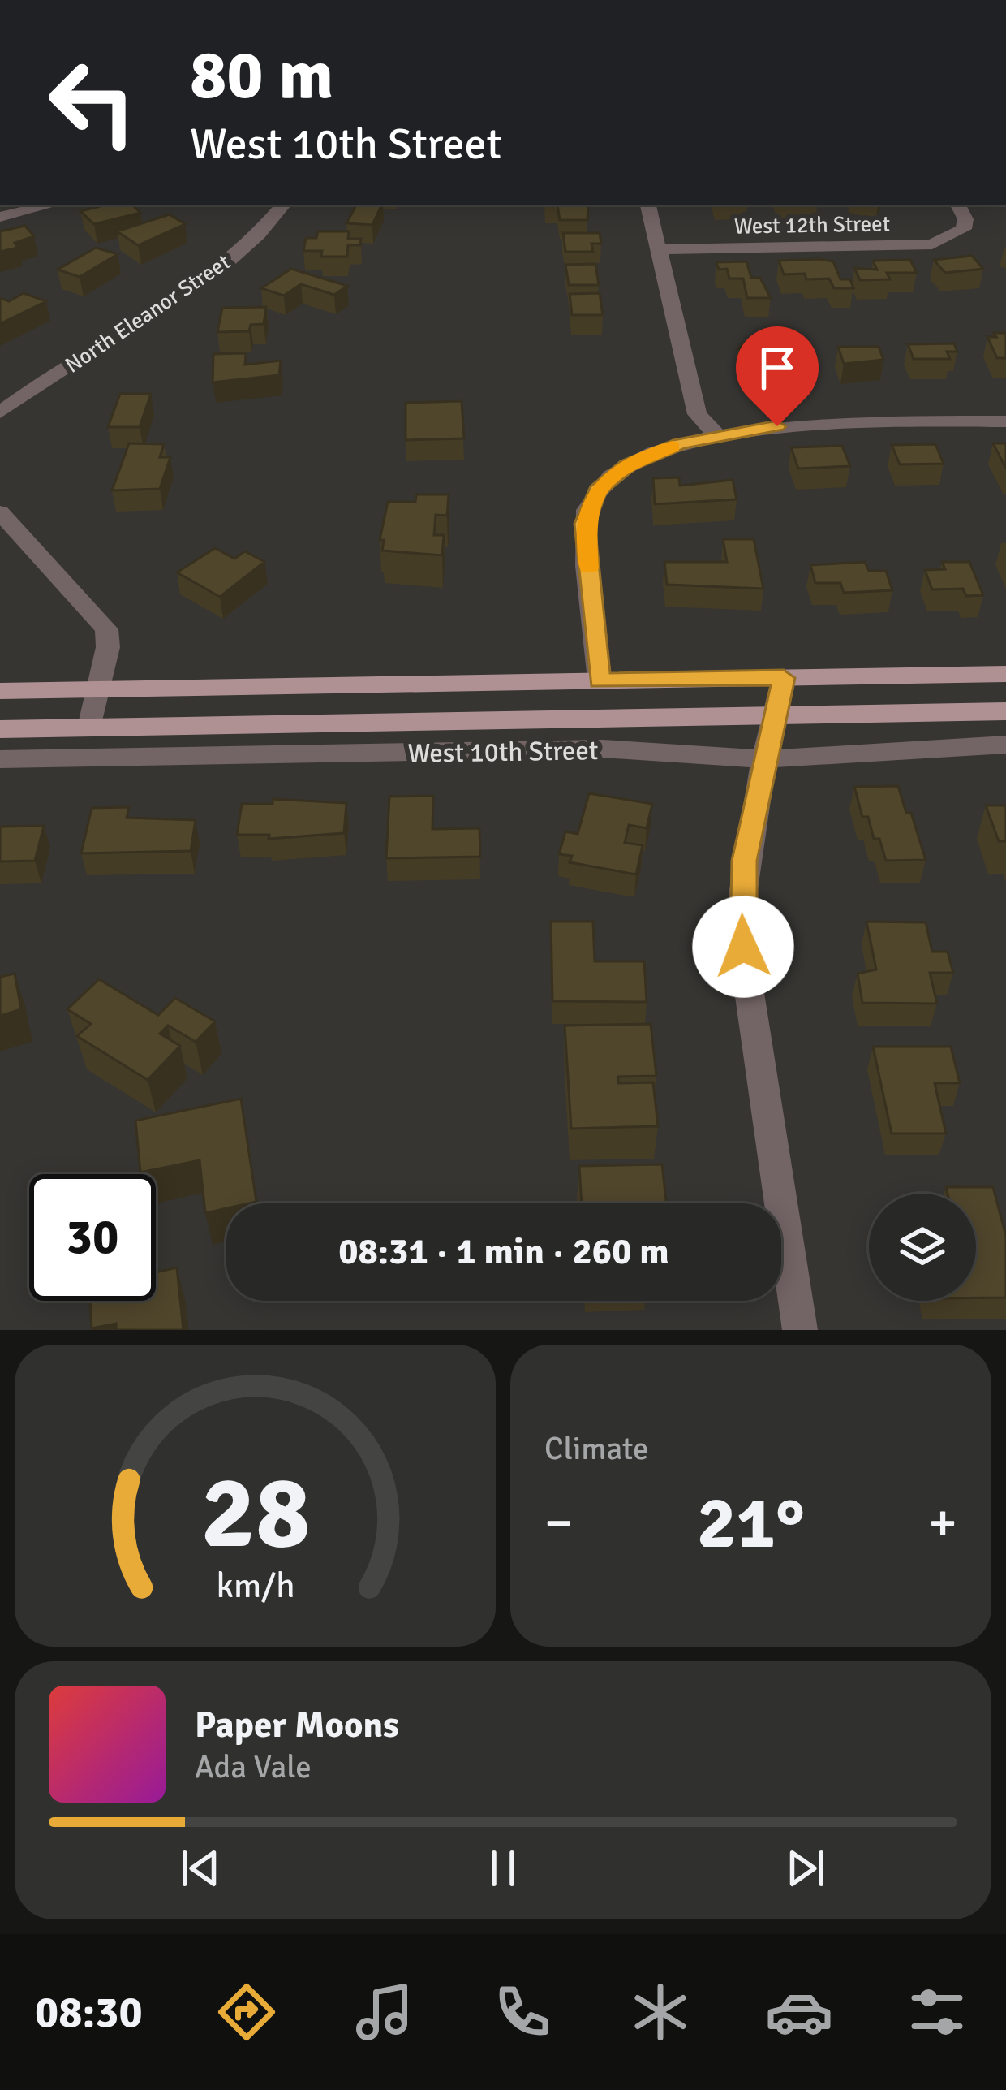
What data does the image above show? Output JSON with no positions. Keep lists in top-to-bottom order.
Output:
{
  "streets": {
    "main road": ["West 10th Street"],
    "street": ["West 12th Street", "North Eleanor Street"]
  },
  "page": {
    "turn": ["80 m", "West 10th Street"],
    "limit": "30",
    "trip": "08:31 · 1 min · 260 m",
    "tile": "Climate",
    "heat": ["−", "21°", "+"],
    "song": ["Paper Moons", "Ada Vale"],
    "tabs": "08:30",
    "gauge": ["28", "km/h"]
  }
}
